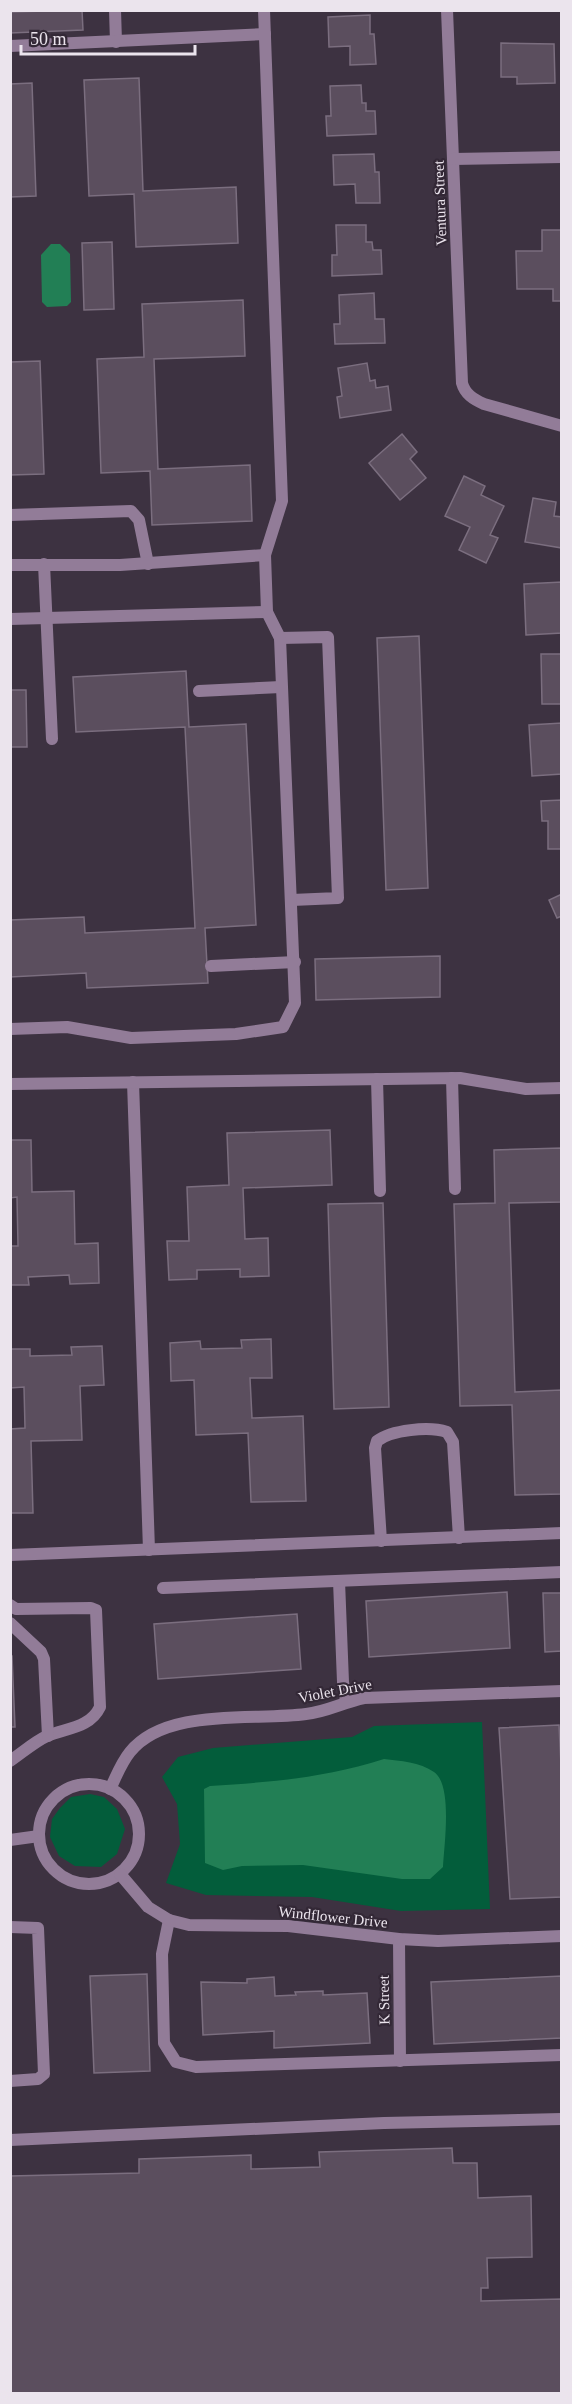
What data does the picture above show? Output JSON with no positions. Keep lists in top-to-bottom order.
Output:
{
  "streets": {
    "street": [
      "Ventura Street",
      "Violet Drive",
      "Windflower Drive",
      "K Street"
    ]
  },
  "crossings": [
    ["Violet Drive", "Windflower Drive"],
    ["Windflower Drive", "K Street"]
  ],
  "scale_bar": "50 m"
}
